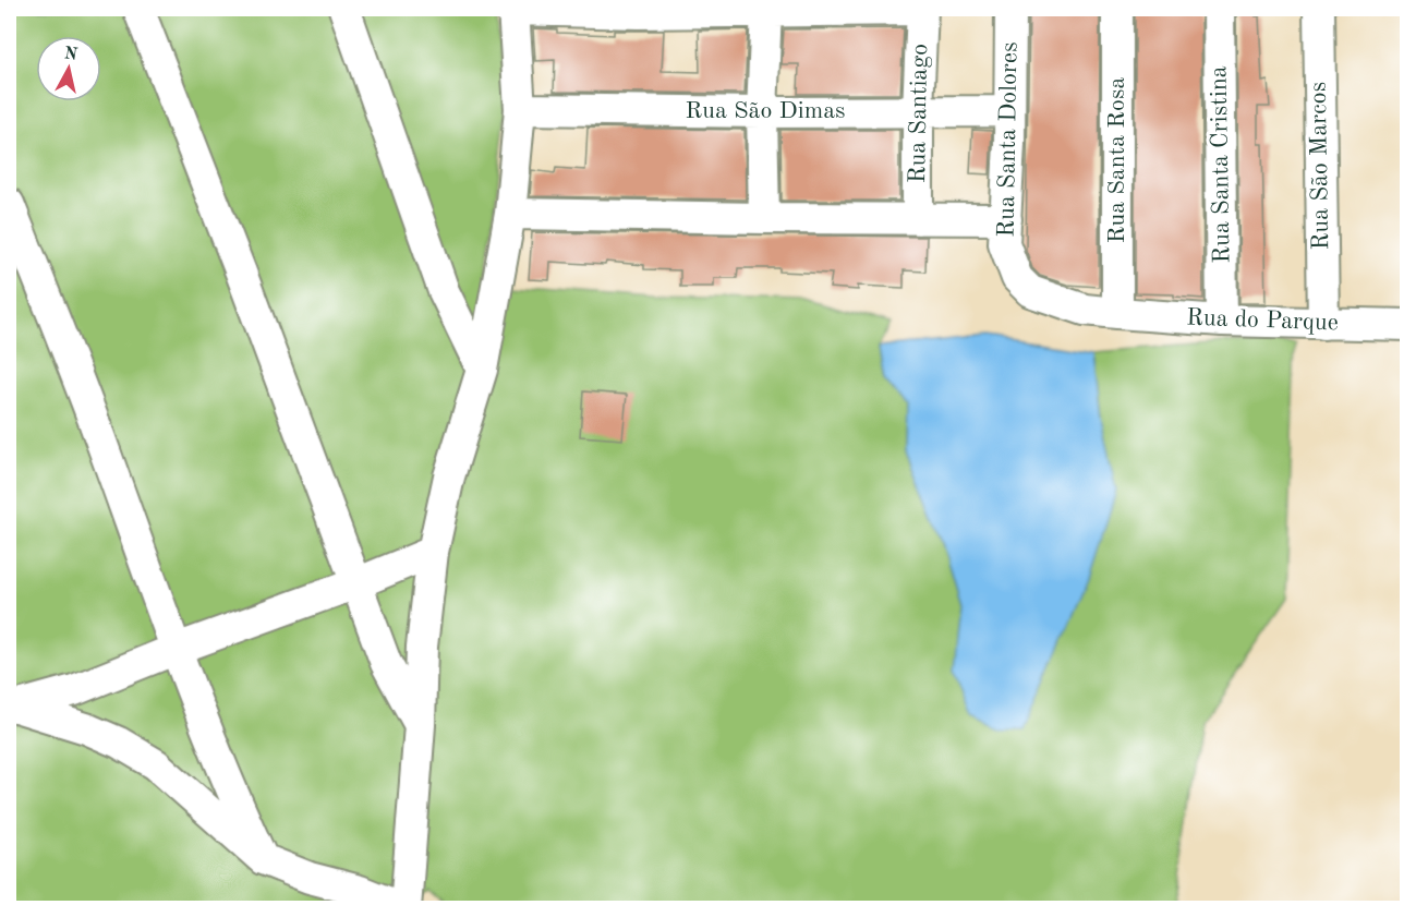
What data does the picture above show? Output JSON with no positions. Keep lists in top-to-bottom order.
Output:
{
  "streets": {
    "street": [
      "Rua São Dimas",
      "Rua Santiago",
      "Rua Santa Dolores",
      "Rua Santa Rosa",
      "Rua Santa Cristina",
      "Rua São Marcos",
      "Rua do Parque"
    ]
  },
  "crossings": [
    ["Rua São Dimas", "Rua Santiago"],
    ["Rua São Dimas", "Rua Santa Dolores"],
    ["Rua Santa Dolores", "Rua Santa Rosa"],
    ["Rua Santa Dolores", "Rua do Parque"],
    ["Rua Santa Rosa", "Rua do Parque"],
    ["Rua Santa Cristina", "Rua do Parque"],
    ["Rua São Marcos", "Rua do Parque"]
  ],
  "north": "top"
}
